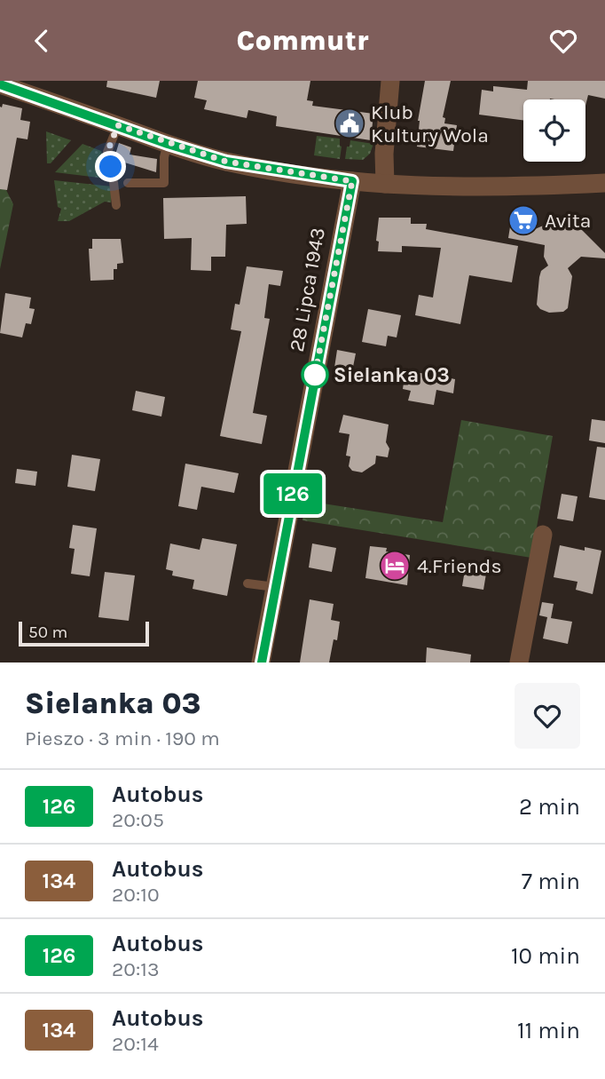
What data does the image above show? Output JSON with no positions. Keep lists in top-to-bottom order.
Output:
{
  "streets": {
    "street": ["28 Lipca 1943"]
  },
  "places": {
    "public building": ["Klub Kultury Wola"],
    "supermarket": ["Avita"],
    "other": ["Sielanka 03"],
    "hotel": ["4.Friends"]
  },
  "lines": ["bus line 126"],
  "scale_bar": "50 m",
  "page": {
    "header": "Commutr",
    "on_map": "126",
    "scale": "50 m",
    "heading": ["Sielanka 03", "Pieszo · 3 min · 190 m"],
    "list": [
      {
        "mark": "126",
        "name": "Autobus",
        "note": "20:05",
        "value": "2 min"
      },
      {
        "mark": "134",
        "name": "Autobus",
        "note": "20:10",
        "value": "7 min"
      },
      {
        "mark": "126",
        "name": "Autobus",
        "note": "20:13",
        "value": "10 min"
      },
      {
        "mark": "134",
        "name": "Autobus",
        "note": "20:14",
        "value": "11 min"
      }
    ]
  }
}
